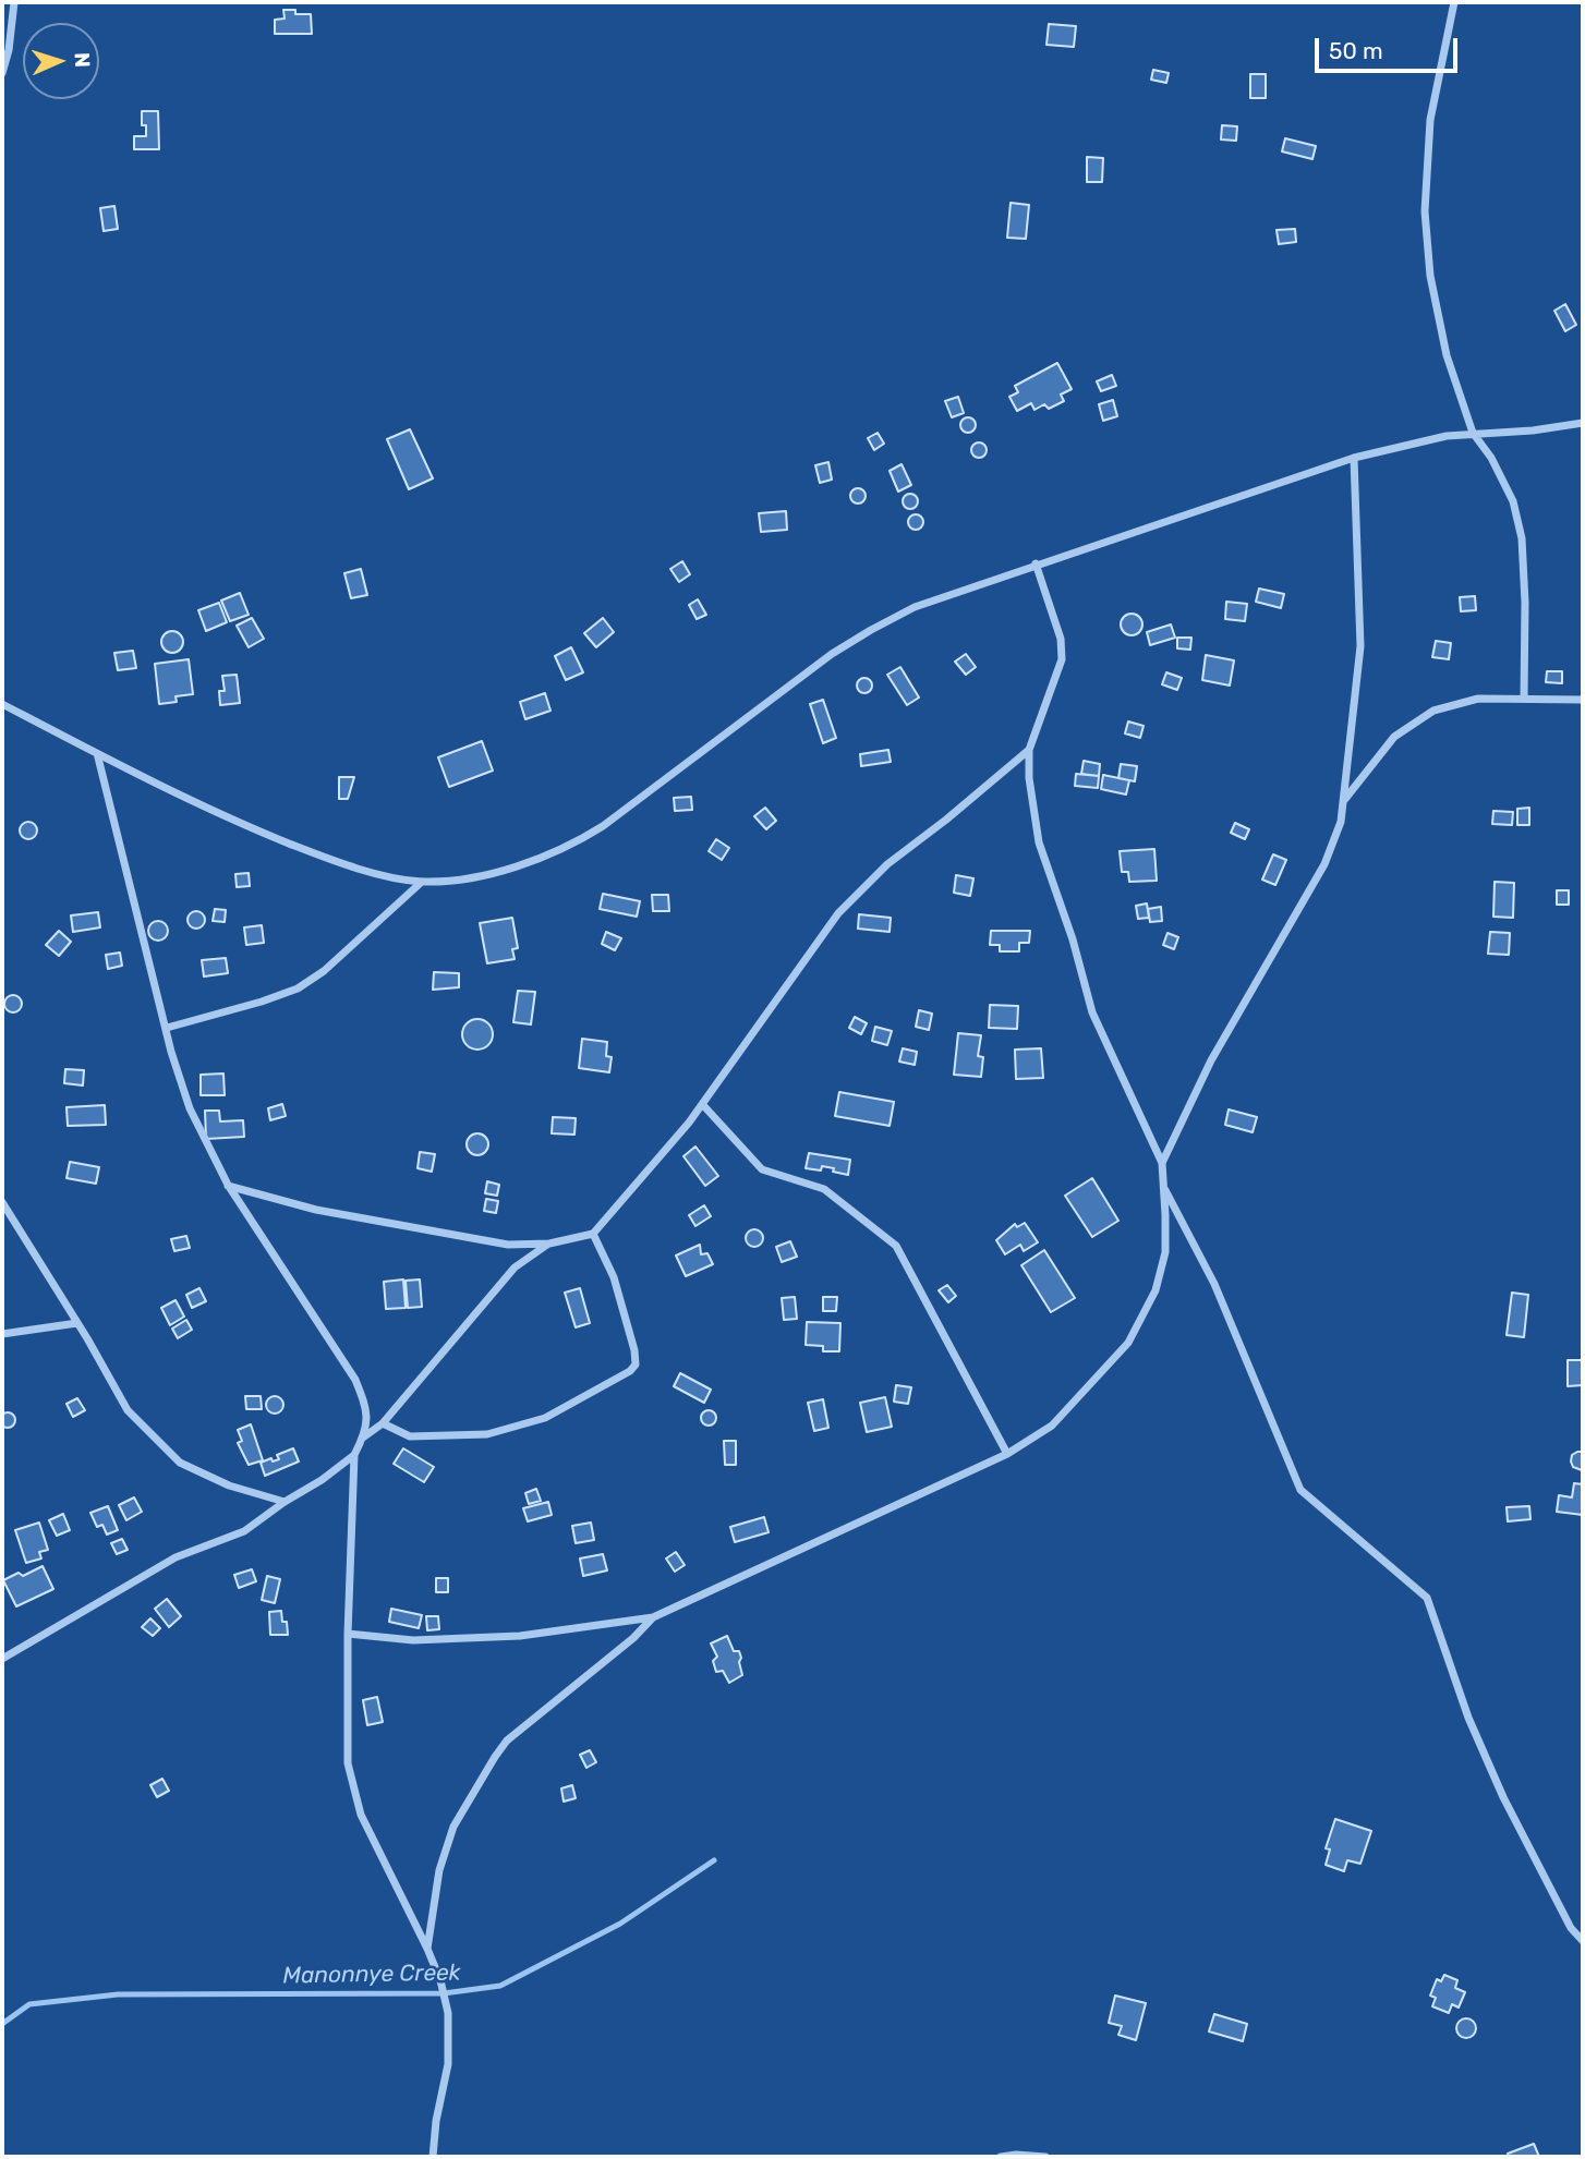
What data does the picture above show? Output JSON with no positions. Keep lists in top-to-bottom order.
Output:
{
  "water": ["Manonnye Creek"],
  "scale_bar": "50 m",
  "north": "right"
}
